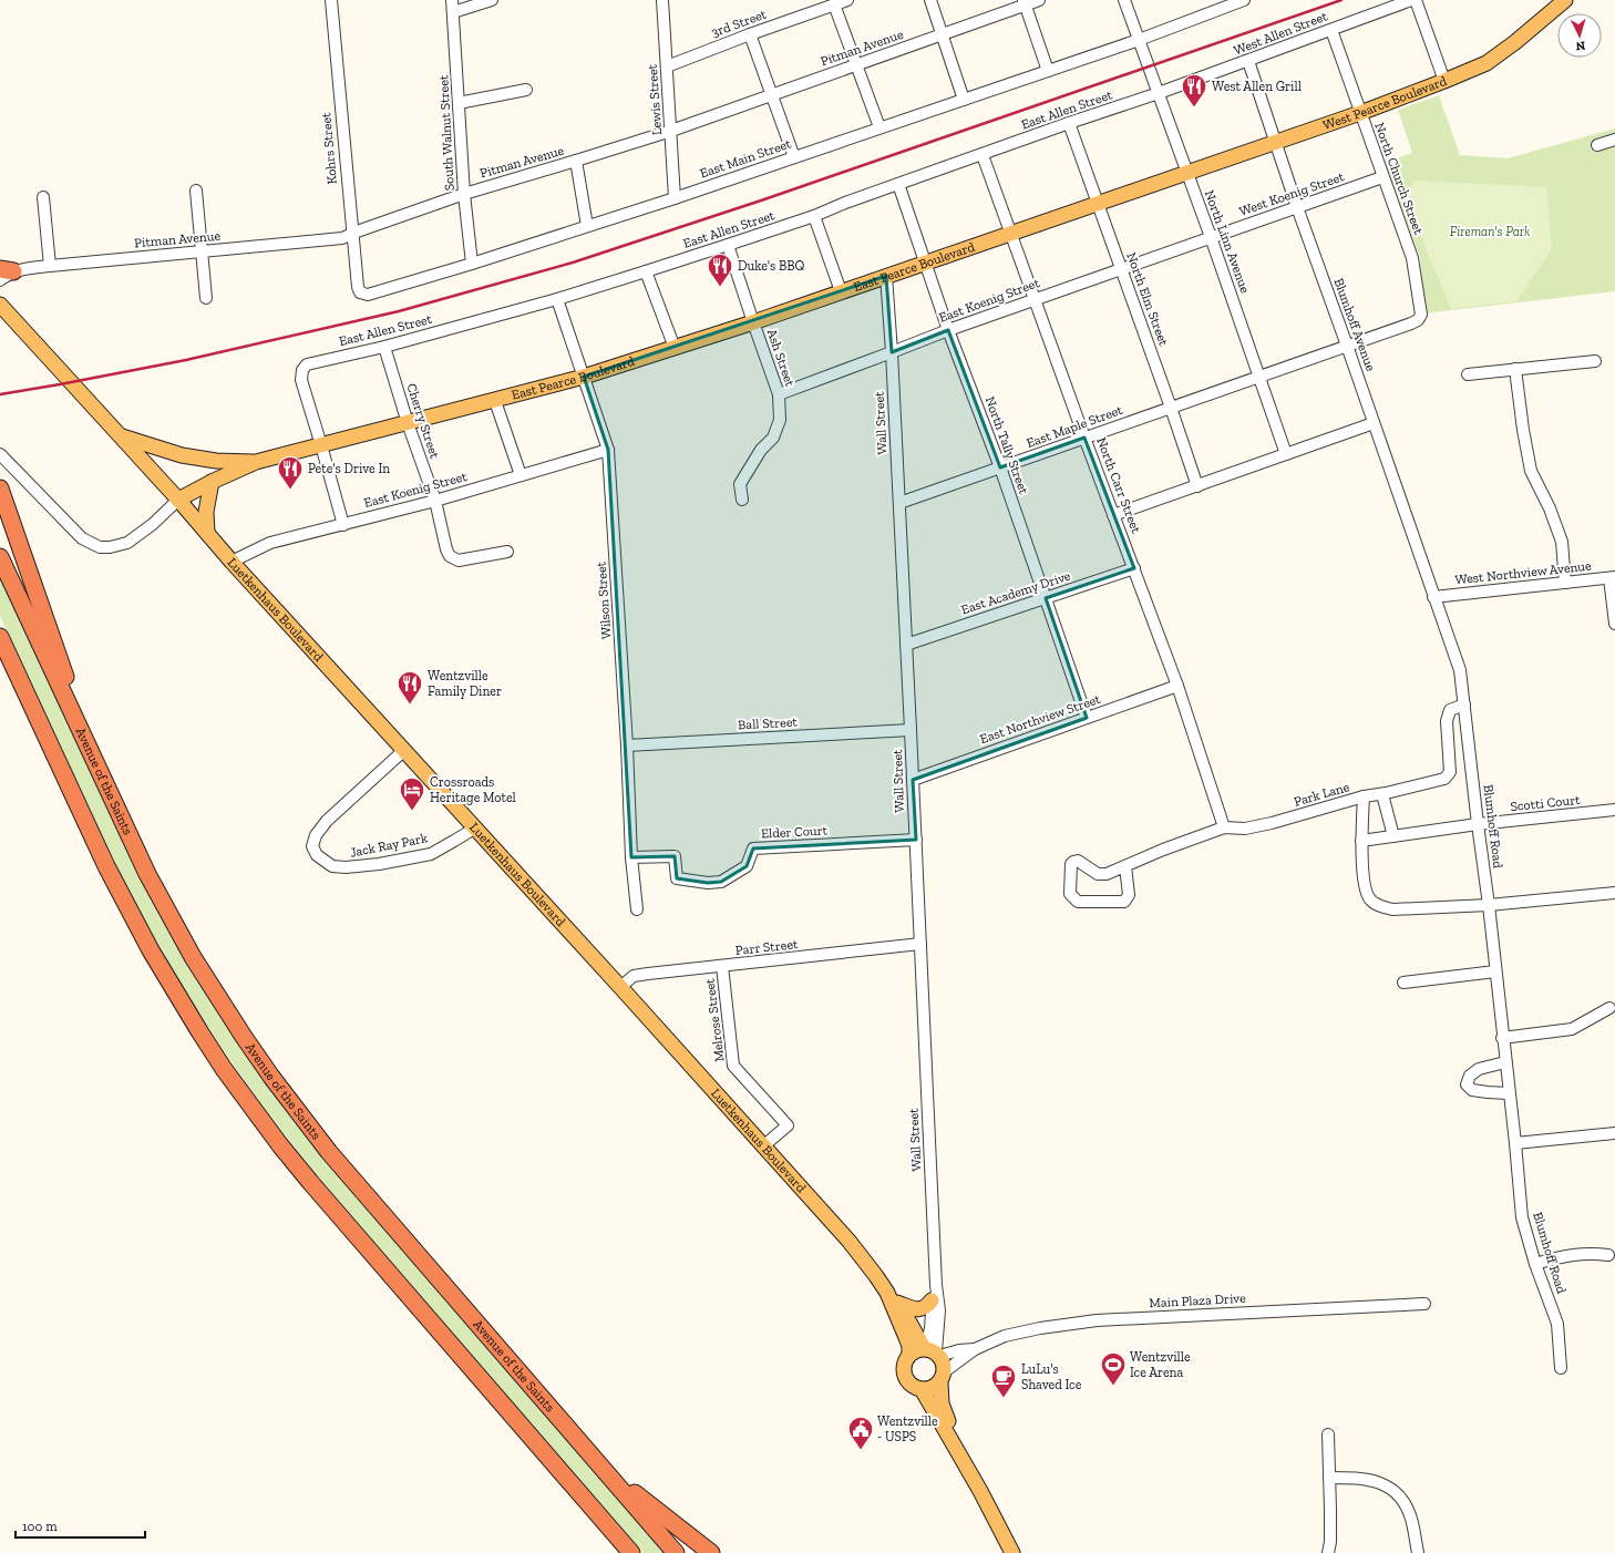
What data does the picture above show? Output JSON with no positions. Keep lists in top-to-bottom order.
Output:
{
  "streets": {
    "highway": ["Avenue of the Saints"],
    "main road": ["West Pearce Boulevard", "East Pearce Boulevard", "Luetkenhaus Boulevard"],
    "street": [
      "3rd Street",
      "West Allen Street",
      "Pitman Avenue",
      "Lewis Street",
      "East Allen Street",
      "South Walnut Street",
      "Kohrs Street",
      "East Main Street",
      "North Church Street",
      "West Koenig Street",
      "North Linn Avenue",
      "North Elm Street",
      "East Koenig Street",
      "Blumhoff Avenue",
      "Ash Street",
      "Cherry Street",
      "Wall Street",
      "East Maple Street",
      "North Tally Street",
      "North Carr Street",
      "West Northview Avenue",
      "East Academy Drive",
      "Wilson Street",
      "East Northview Street",
      "Ball Street",
      "Park Lane",
      "Scotti Court",
      "Blumhoff Road",
      "Elder Court",
      "Jack Ray Park",
      "Parr Street",
      "Melrose Street",
      "Main Plaza Drive"
    ]
  },
  "crossings": [
    ["3rd Street", "Lewis Street"],
    ["West Allen Street", "East Allen Street"],
    ["West Allen Street", "North Church Street"],
    ["West Allen Street", "North Linn Avenue"],
    ["West Allen Street", "Blumhoff Avenue"],
    ["Pitman Avenue", "Lewis Street"],
    ["Pitman Avenue", "South Walnut Street"],
    ["Pitman Avenue", "Kohrs Street"],
    ["Lewis Street", "East Main Street"],
    ["West Pearce Boulevard", "North Church Street"],
    ["West Pearce Boulevard", "North Linn Avenue"],
    ["West Pearce Boulevard", "East Pearce Boulevard"],
    ["West Pearce Boulevard", "Blumhoff Avenue"],
    ["East Allen Street", "North Linn Avenue"],
    ["East Allen Street", "East Pearce Boulevard"],
    ["East Allen Street", "North Elm Street"],
    ["East Allen Street", "Ash Street"],
    ["East Allen Street", "Cherry Street"],
    ["East Allen Street", "North Tally Street"],
    ["East Allen Street", "North Carr Street"],
    ["East Allen Street", "Wilson Street"],
    ["South Walnut Street", "East Main Street"],
    ["Kohrs Street", "East Main Street"],
    ["East Main Street", "North Linn Avenue"],
    ["North Church Street", "West Koenig Street"],
    ["North Church Street", "East Maple Street"],
    ["West Koenig Street", "North Linn Avenue"],
    ["West Koenig Street", "East Koenig Street"],
    ["West Koenig Street", "Blumhoff Avenue"],
    ["North Linn Avenue", "East Pearce Boulevard"],
    ["North Linn Avenue", "East Koenig Street"],
    ["North Linn Avenue", "East Maple Street"],
    ["East Pearce Boulevard", "North Elm Street"],
    ["East Pearce Boulevard", "Ash Street"],
    ["East Pearce Boulevard", "Cherry Street"],
    ["East Pearce Boulevard", "Wall Street"],
    ["East Pearce Boulevard", "North Tally Street"],
    ["East Pearce Boulevard", "North Carr Street"],
    ["East Pearce Boulevard", "Wilson Street"],
    ["East Pearce Boulevard", "Luetkenhaus Boulevard"],
    ["North Elm Street", "East Koenig Street"],
    ["North Elm Street", "East Maple Street"],
    ["East Koenig Street", "Ash Street"],
    ["East Koenig Street", "Cherry Street"],
    ["East Koenig Street", "Wall Street"],
    ["East Koenig Street", "North Tally Street"],
    ["East Koenig Street", "North Carr Street"],
    ["East Koenig Street", "Wilson Street"],
    ["East Koenig Street", "Luetkenhaus Boulevard"],
    ["Blumhoff Avenue", "East Maple Street"],
    ["Blumhoff Avenue", "West Northview Avenue"],
    ["Blumhoff Avenue", "Blumhoff Road"],
    ["Wall Street", "East Maple Street"],
    ["Wall Street", "East Academy Drive"],
    ["Wall Street", "Luetkenhaus Boulevard"],
    ["Wall Street", "East Northview Street"],
    ["Wall Street", "Ball Street"],
    ["Wall Street", "Elder Court"],
    ["Wall Street", "Parr Street"],
    ["Wall Street", "Main Plaza Drive"],
    ["East Maple Street", "North Tally Street"],
    ["East Maple Street", "North Carr Street"],
    ["North Tally Street", "East Academy Drive"],
    ["North Tally Street", "East Northview Street"],
    ["North Carr Street", "East Academy Drive"],
    ["North Carr Street", "East Northview Street"],
    ["North Carr Street", "Park Lane"],
    ["West Northview Avenue", "Blumhoff Road"],
    ["Wilson Street", "Ball Street"],
    ["Wilson Street", "Elder Court"],
    ["Luetkenhaus Boulevard", "Jack Ray Park"],
    ["Luetkenhaus Boulevard", "Parr Street"],
    ["Luetkenhaus Boulevard", "Melrose Street"],
    ["Luetkenhaus Boulevard", "Main Plaza Drive"],
    ["Park Lane", "Blumhoff Road"],
    ["Scotti Court", "Blumhoff Road"],
    ["Parr Street", "Melrose Street"]
  ],
  "parks": ["Fireman's Park"],
  "places": {
    "restaurant": [
      "West Allen Grill",
      "Duke's BBQ",
      "Pete's Drive In",
      "Wentzville Family Diner"
    ],
    "hotel": ["Crossroads Heritage Motel"],
    "sports": ["Wentzville Ice Arena"],
    "cafe": ["LuLu's Shaved Ice"],
    "public building": ["Wentzville - USPS"]
  },
  "scale_bar": "100 m",
  "north": "bottom"
}
